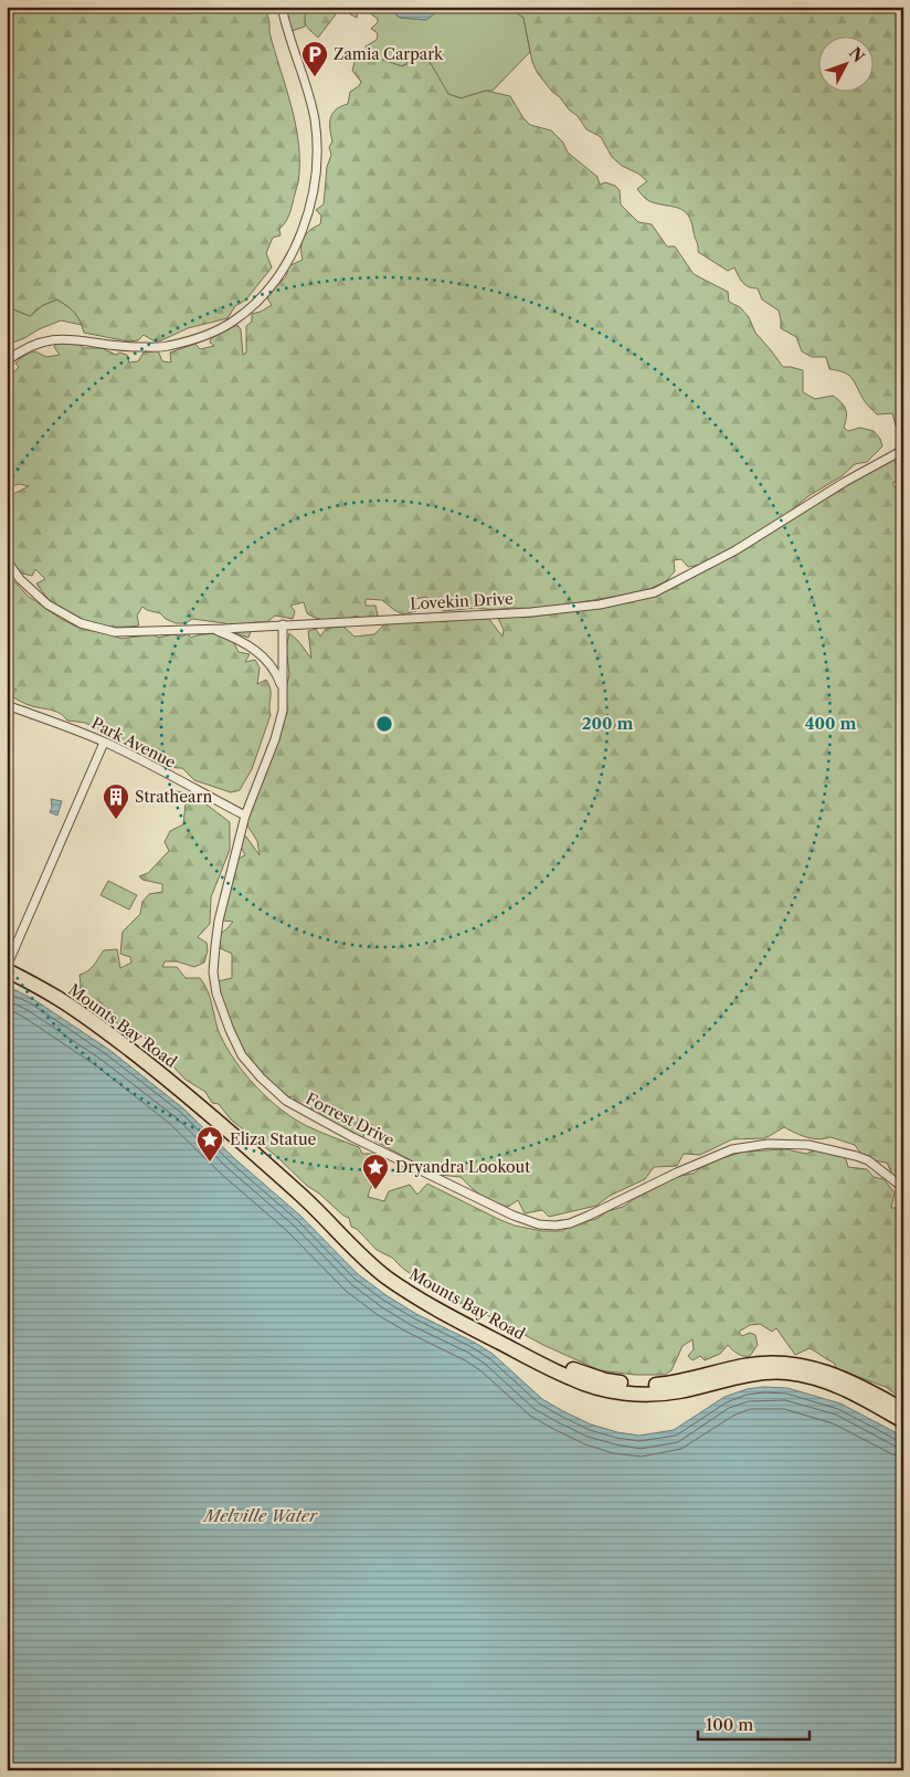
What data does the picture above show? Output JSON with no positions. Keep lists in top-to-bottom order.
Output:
{
  "streets": {
    "highway": ["Mounts Bay Road"],
    "street": ["Lovekin Drive", "Park Avenue", "Forrest Drive"]
  },
  "crossings": [
    ["Lovekin Drive", "Forrest Drive"],
    ["Park Avenue", "Forrest Drive"]
  ],
  "water": ["Melville Water"],
  "places": {
    "parking": ["Zamia Carpark"],
    "building": ["Strathearn"],
    "place": ["Eliza Statue", "Dryandra Lookout"]
  },
  "scale_bar": "100 m",
  "north": "top right",
  "rings": ["200 m", "400 m"]
}
